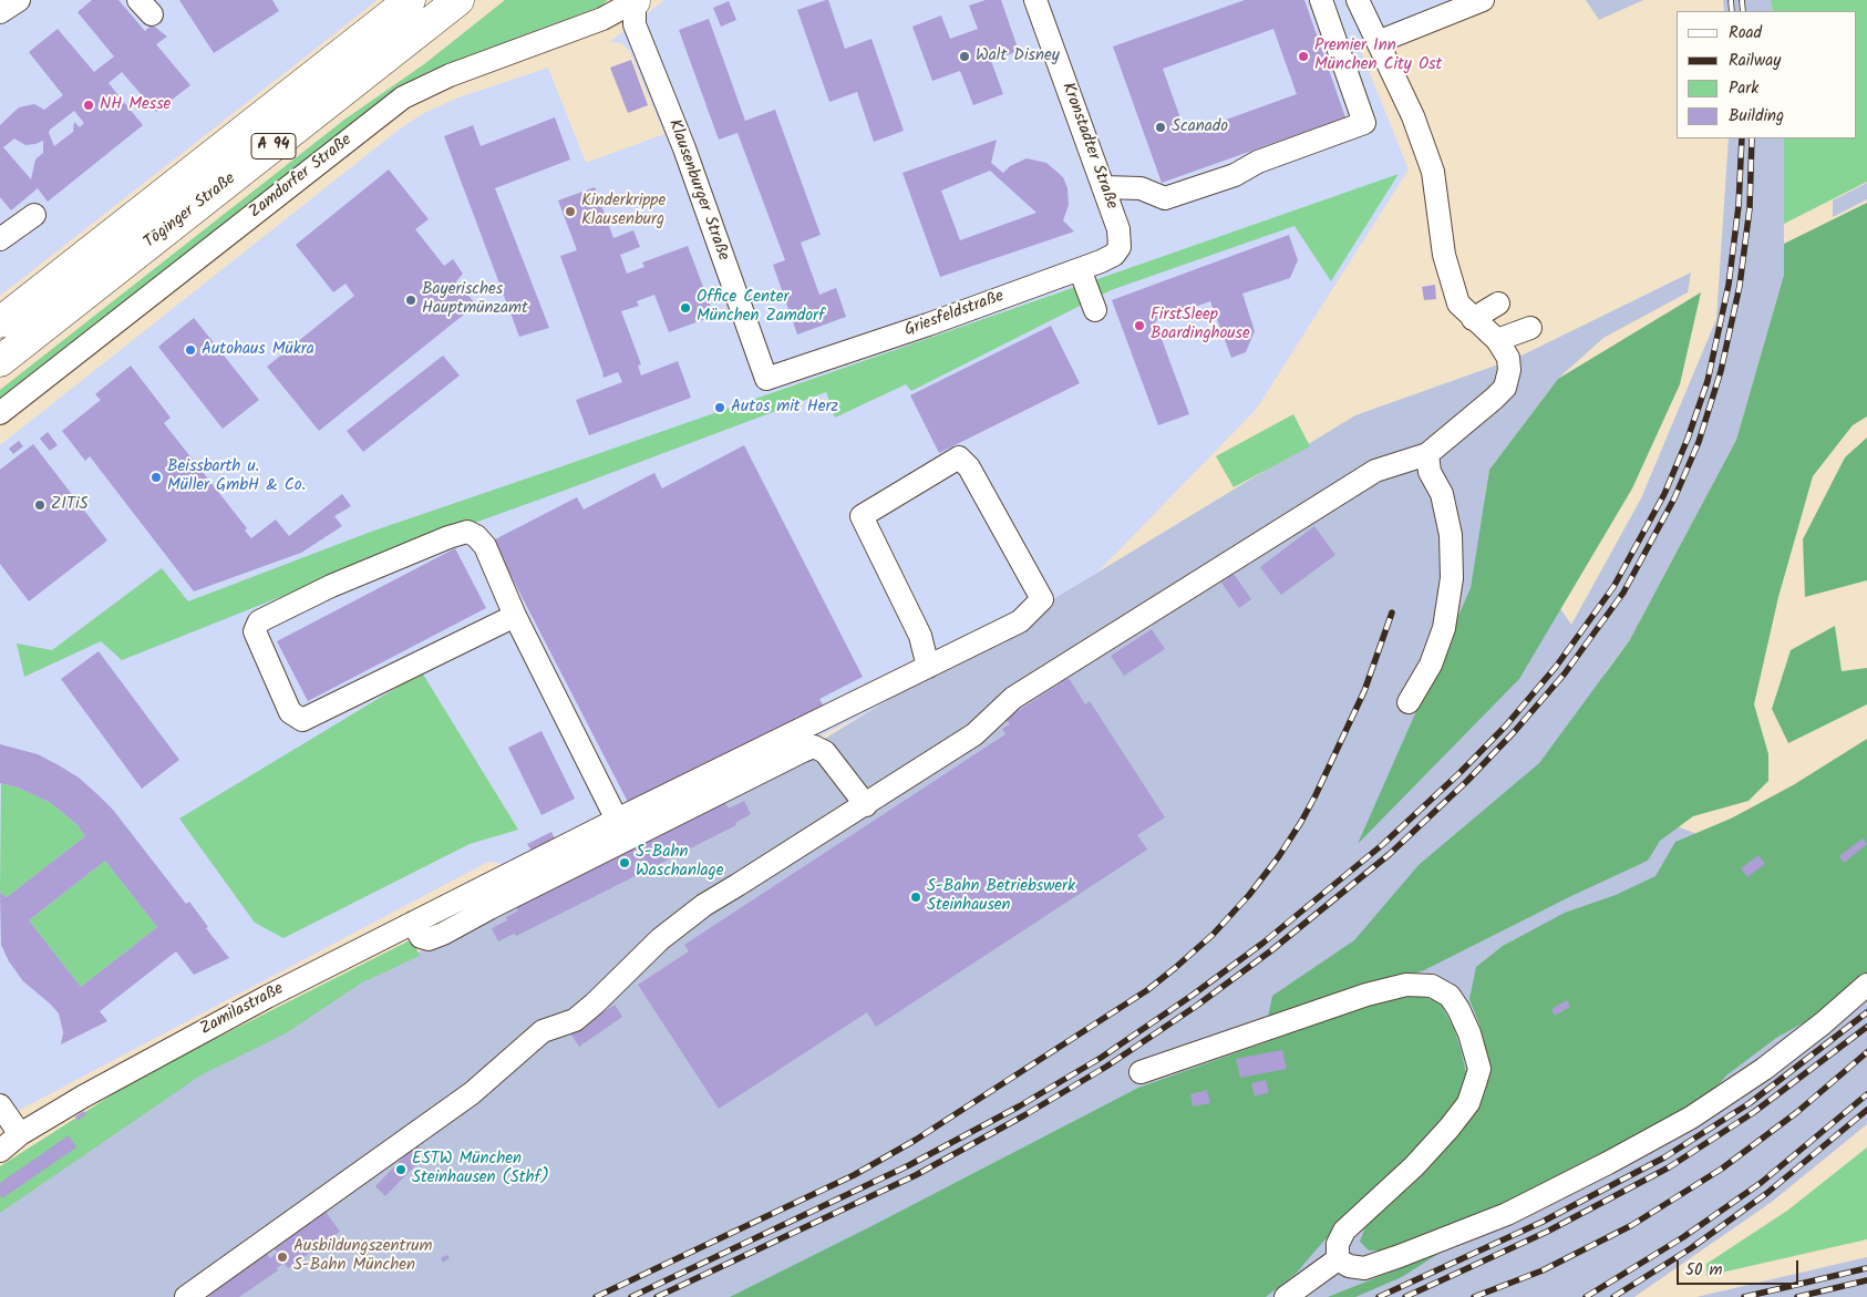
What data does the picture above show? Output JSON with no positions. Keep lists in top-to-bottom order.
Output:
{
  "streets": {
    "highway": ["A 94", "Töginger Straße"],
    "street": [
      "Kronstadter Straße",
      "Zamdorfer Straße",
      "Klausenburger Straße",
      "Griesfeldstraße",
      "Zamilastraße"
    ]
  },
  "crossings": [
    ["Kronstadter Straße", "Griesfeldstraße"],
    ["Zamdorfer Straße", "Klausenburger Straße"],
    ["Klausenburger Straße", "Griesfeldstraße"]
  ],
  "places": [
    "Walt Disney",
    "Premier Inn München City Ost",
    "NH Messe",
    "Scanado",
    "Kinderkrippe Klausenburg",
    "Bayerisches Hauptmünzamt",
    "Office Center München Zamdorf",
    "FirstSleep Boardinghouse",
    "Autohaus Mükra",
    "Autos mit Herz",
    "Beissbarth u. Müller GmbH & Co.",
    "ZITiS",
    "S-Bahn Waschanlage",
    "S-Bahn Betriebswerk Steinhausen",
    "ESTW München Steinhausen (Sthf)",
    "Ausbildungszentrum S-Bahn München"
  ],
  "legend": [
    "Road",
    "Railway",
    "Park",
    "Building"
  ],
  "scale_bar": "50 m"
}
